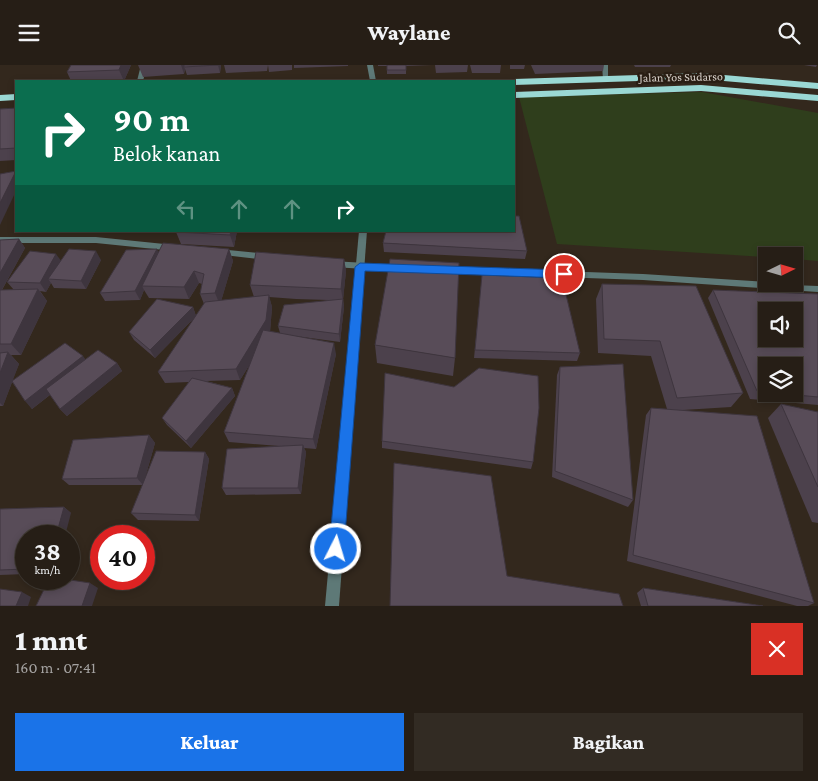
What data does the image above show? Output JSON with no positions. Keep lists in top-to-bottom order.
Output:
{
  "streets": {
    "highway": ["Jalan Yos Sudarso"]
  },
  "north": "right",
  "page": {
    "header": "Waylane",
    "turn": ["90 m", "Belok kanan"],
    "speed": "38 km/h",
    "limit": "40",
    "heading": ["1 mnt", "160 m · 07:41"],
    "buttons": ["Keluar", "Bagikan"]
  }
}
